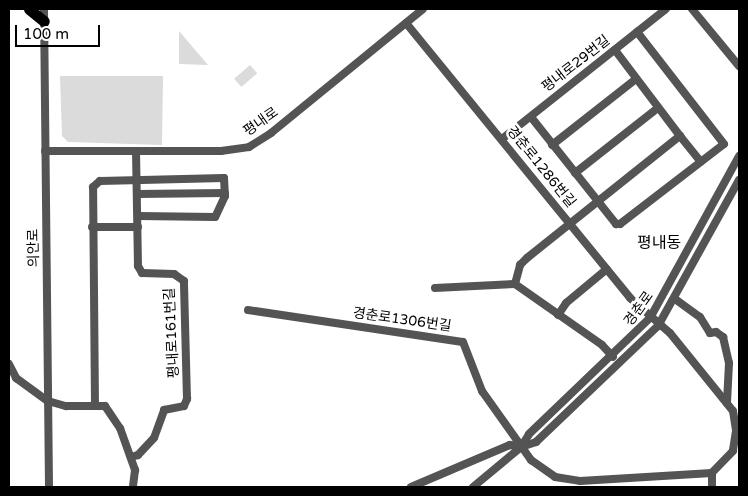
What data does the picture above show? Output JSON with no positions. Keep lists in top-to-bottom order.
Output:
{
  "streets": {
    "street": [
      "평내로29번길",
      "평내로",
      "경춘로1286번길",
      "의안로",
      "경춘로",
      "경춘로1306번길",
      "평내로161번길"
    ]
  },
  "crossings": [
    ["평내로29번길", "경춘로1286번길"],
    ["평내로", "경춘로1286번길"],
    ["평내로", "의안로"],
    ["평내로", "평내로161번길"],
    ["경춘로1286번길", "경춘로"],
    ["경춘로", "경춘로1306번길"]
  ],
  "districts": ["평내동"],
  "scale_bar": "100 m"
}
